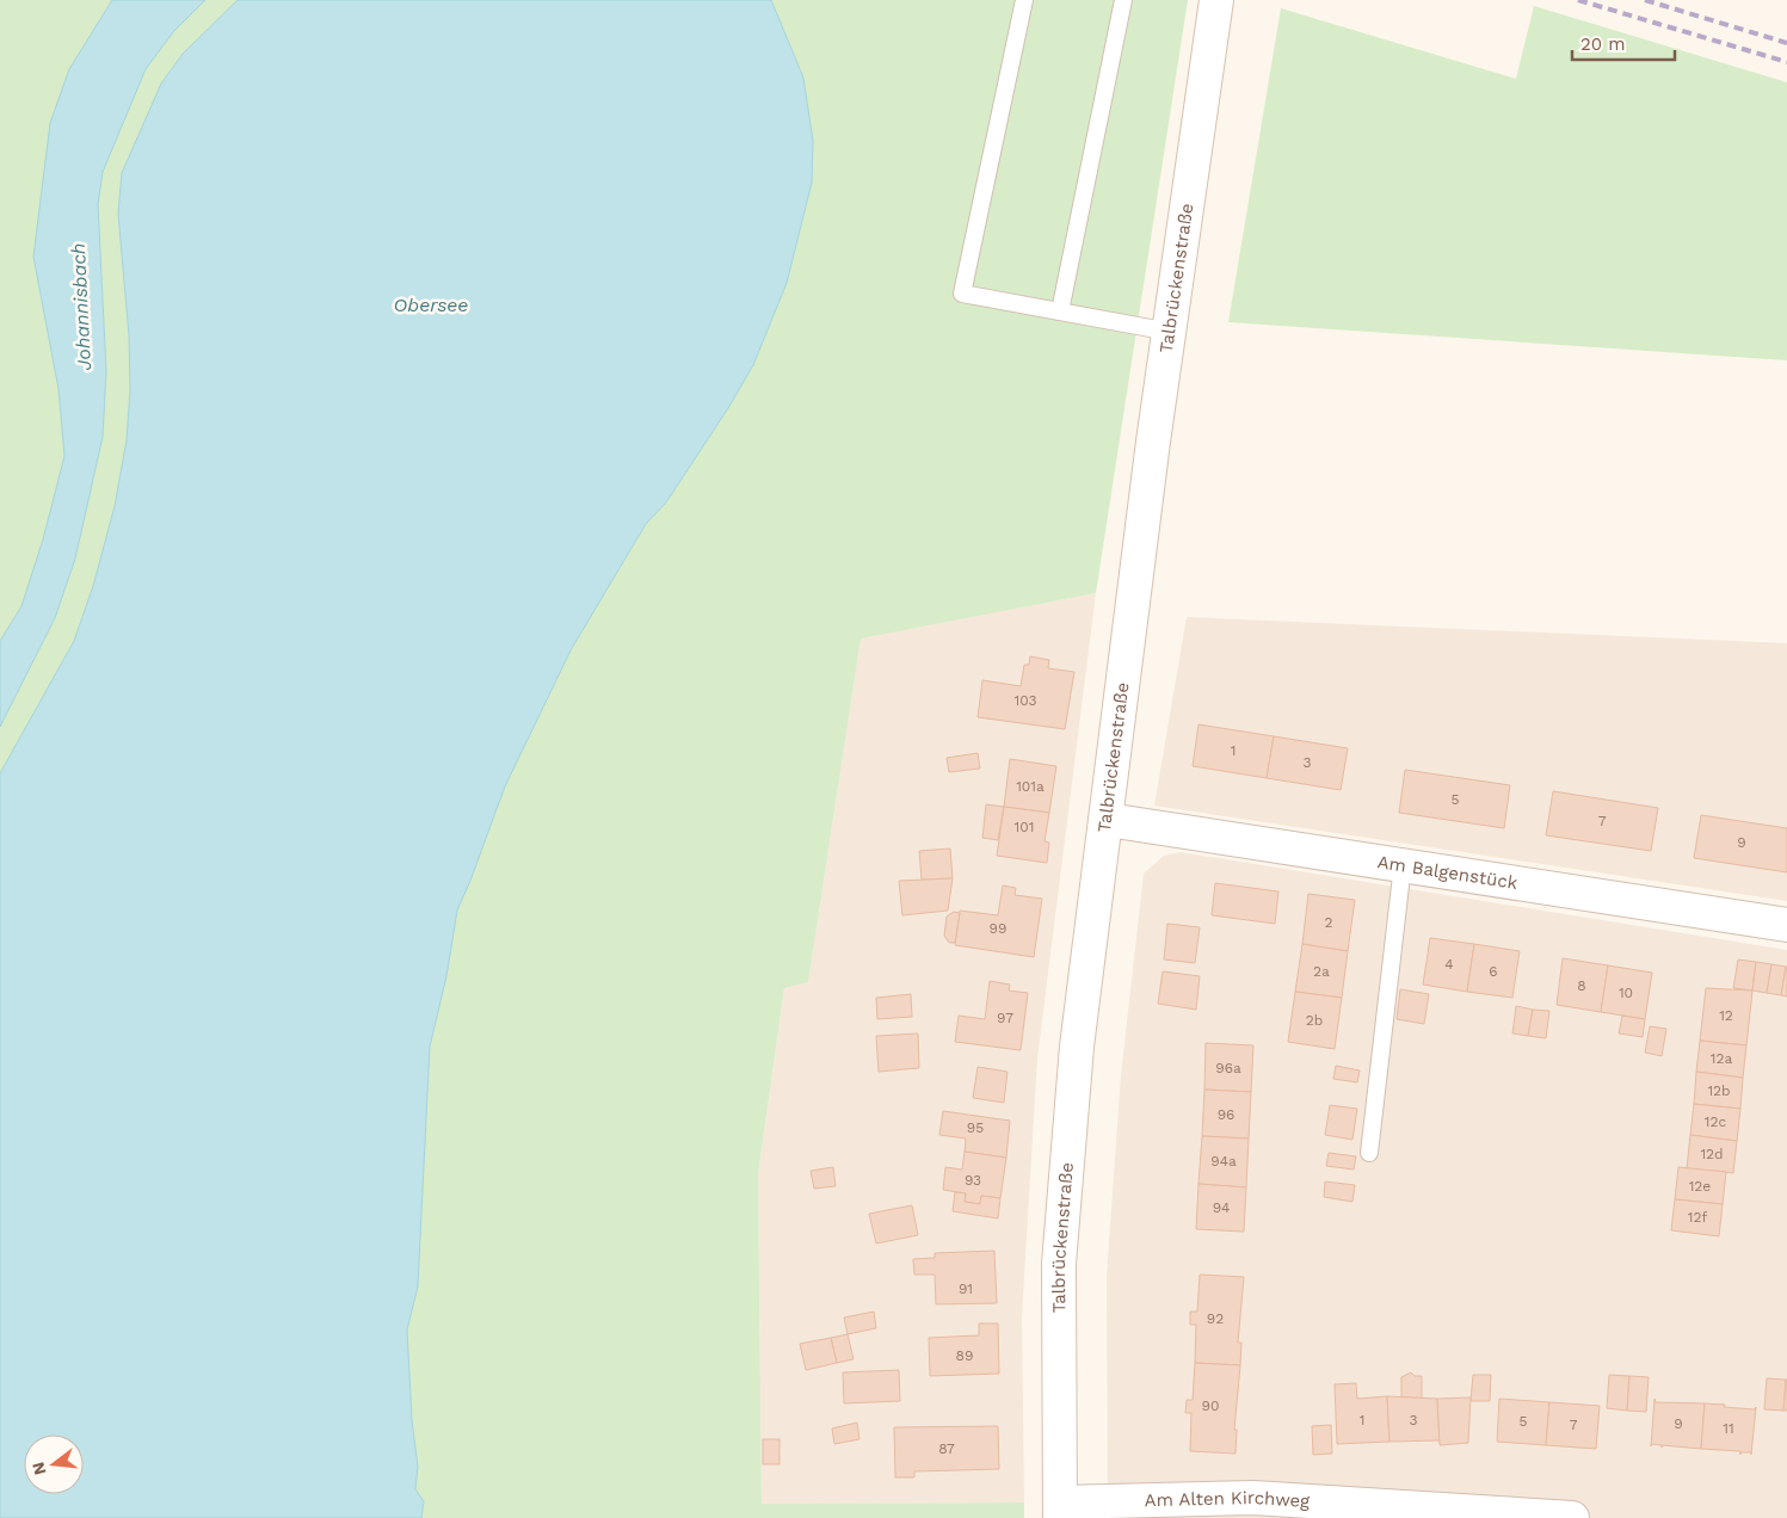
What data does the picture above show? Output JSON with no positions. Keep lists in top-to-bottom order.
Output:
{
  "streets": {
    "main road": ["Talbrückenstraße", "Am Balgenstück", "Am Alten Kirchweg"]
  },
  "crossings": [
    ["Talbrückenstraße", "Am Balgenstück"],
    ["Talbrückenstraße", "Am Alten Kirchweg"]
  ],
  "water": ["Obersee", "Johannisbach"],
  "house_numbers": [
    "103",
    "1",
    "3",
    "101a",
    "5",
    "7",
    "101",
    "9",
    "2",
    "99",
    "4",
    "2a",
    "6",
    "8",
    "10",
    "12",
    "97",
    "2b",
    "12a",
    "96a",
    "12b",
    "96",
    "12c",
    "95",
    "12d",
    "94a",
    "93",
    "12e",
    "94",
    "12f",
    "91",
    "92",
    "89",
    "90",
    "1",
    "3",
    "5",
    "9",
    "7",
    "11",
    "87"
  ],
  "scale_bar": "20 m",
  "north": "left"
}
